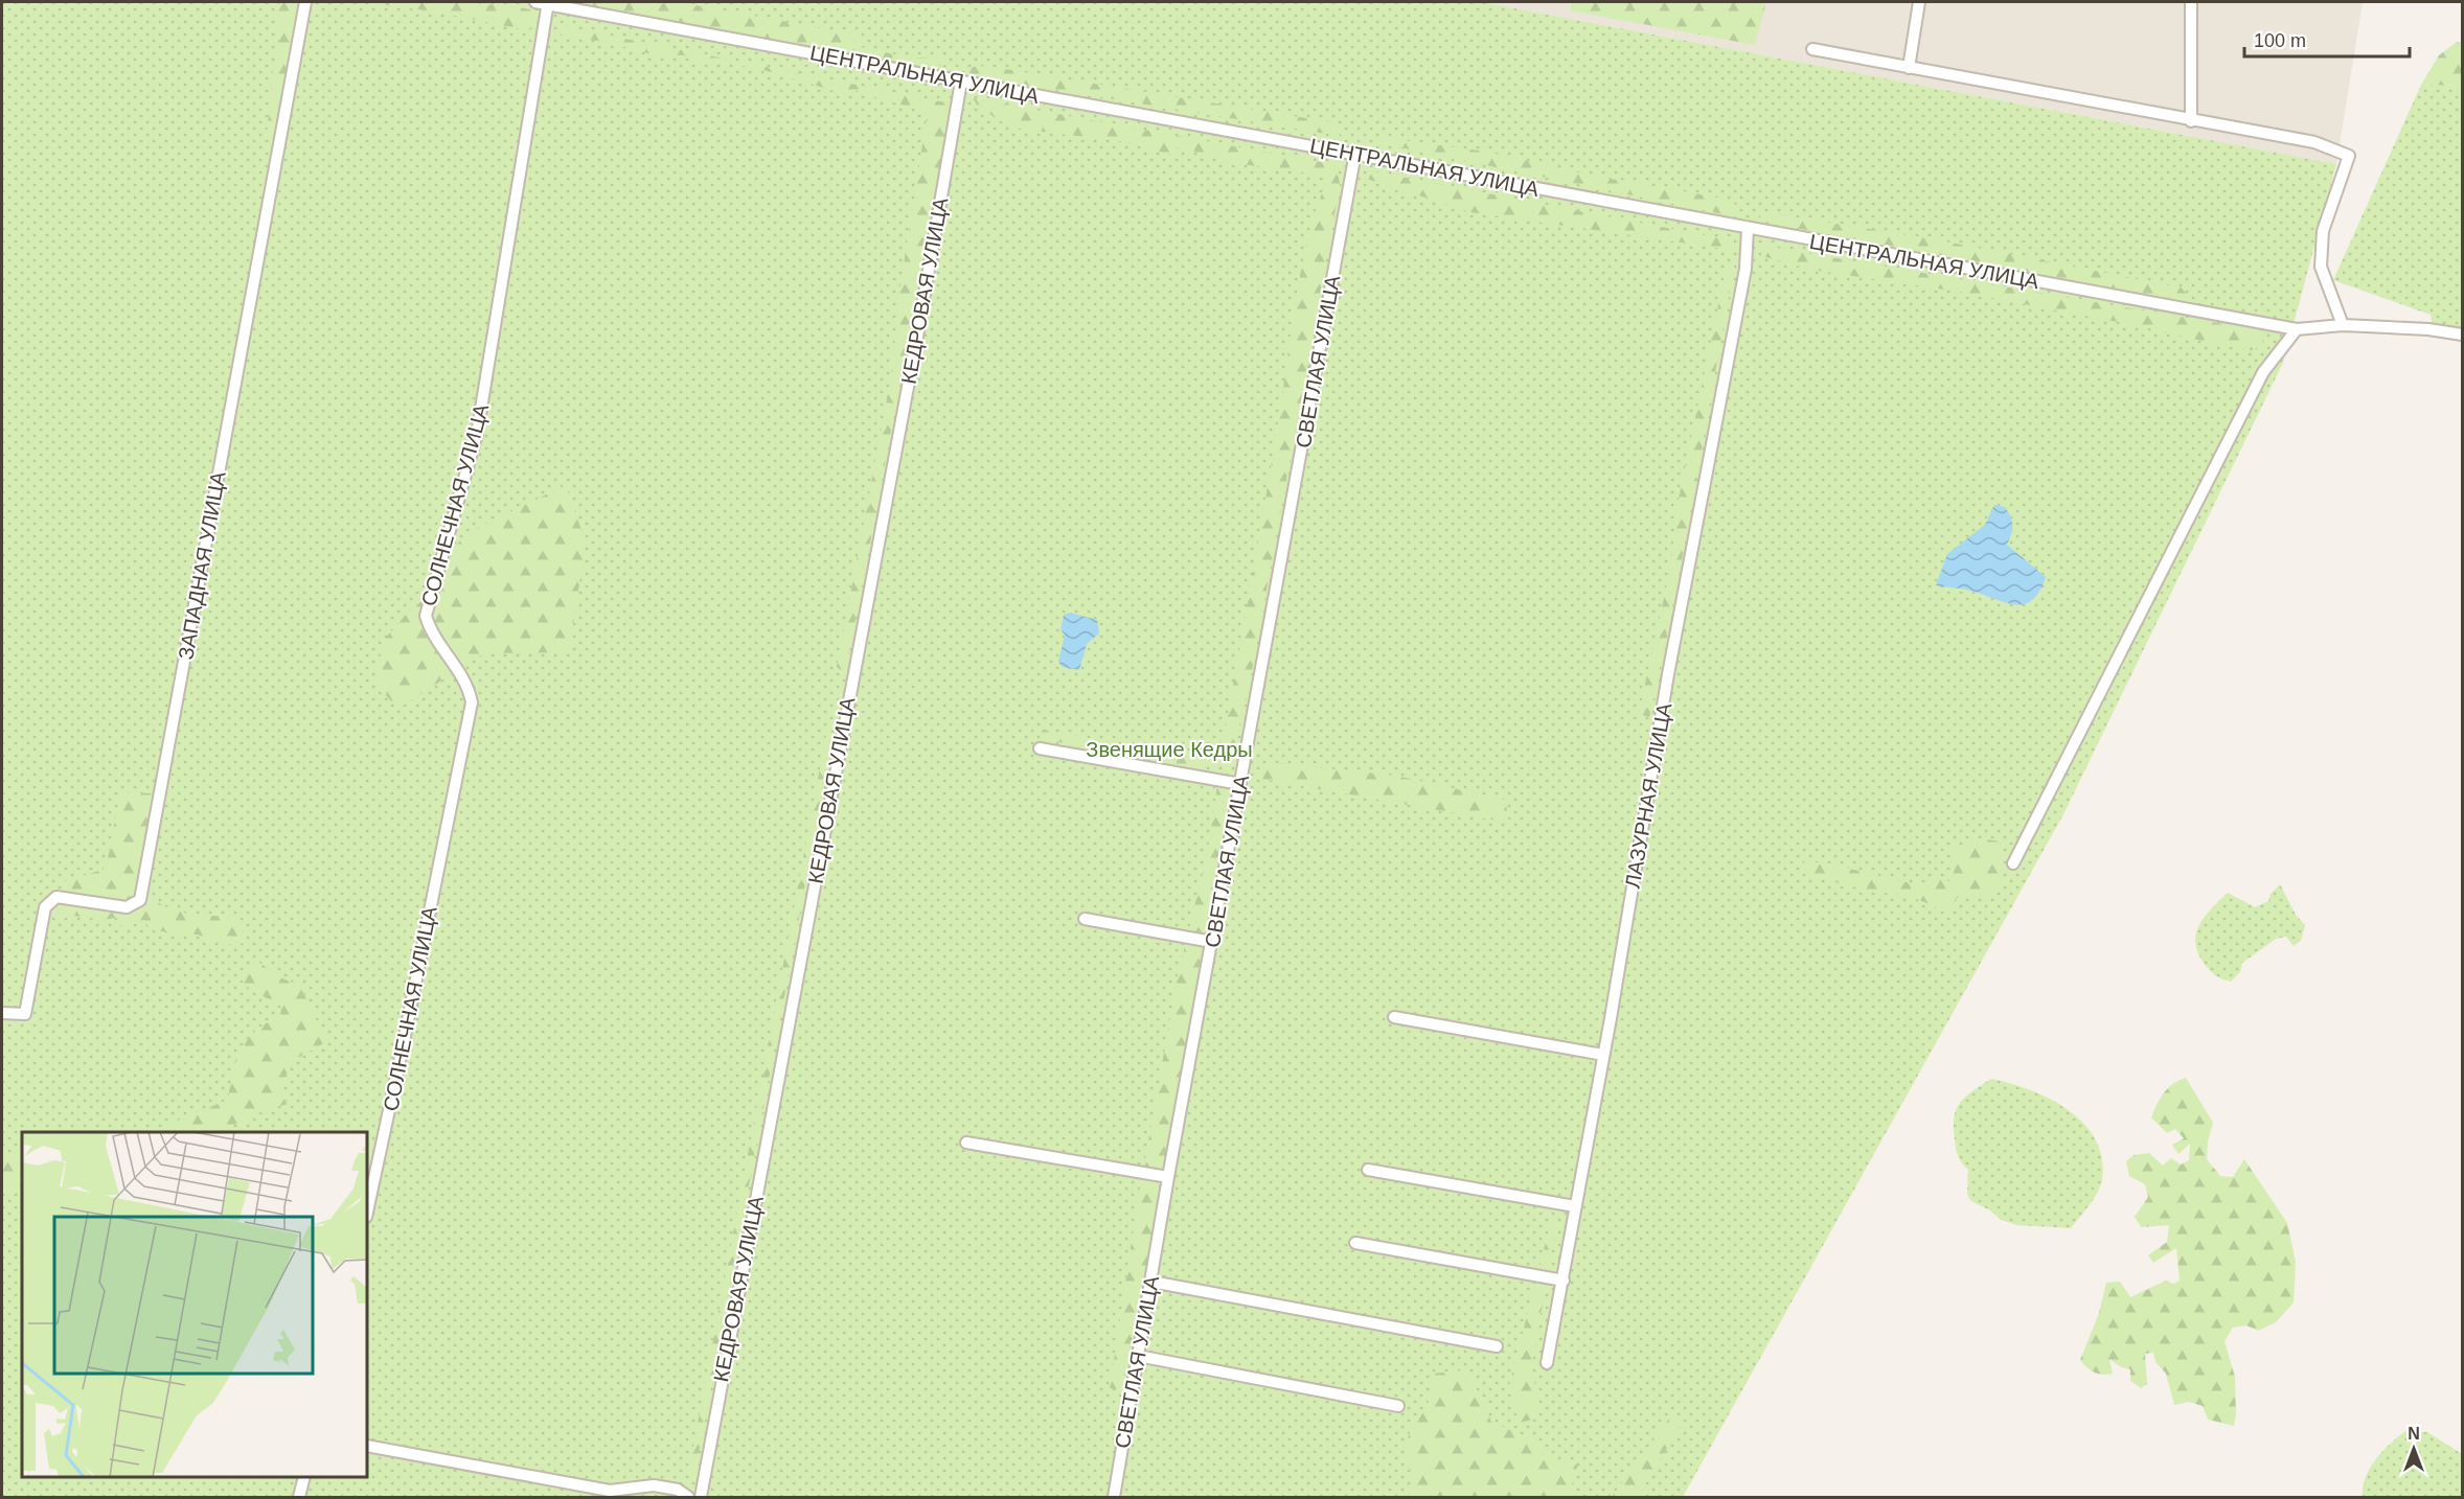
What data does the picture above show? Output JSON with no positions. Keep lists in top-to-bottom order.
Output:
{
  "streets": {
    "street": [
      "ЦЕНТРАЛЬНАЯ УЛИЦА",
      "КЕДРОВАЯ УЛИЦА",
      "СВЕТЛАЯ УЛИЦА",
      "СОЛНЕЧНАЯ УЛИЦА",
      "ЗАПАДНАЯ УЛИЦА",
      "ЛАЗУРНАЯ УЛИЦА"
    ]
  },
  "crossings": [
    ["ЦЕНТРАЛЬНАЯ УЛИЦА", "КЕДРОВАЯ УЛИЦА"],
    ["ЦЕНТРАЛЬНАЯ УЛИЦА", "СВЕТЛАЯ УЛИЦА"],
    ["ЦЕНТРАЛЬНАЯ УЛИЦА", "СОЛНЕЧНАЯ УЛИЦА"],
    ["ЦЕНТРАЛЬНАЯ УЛИЦА", "ЛАЗУРНАЯ УЛИЦА"]
  ],
  "parks": ["Звенящие Кедры"],
  "scale_bar": "100 m",
  "north": "top"
}
